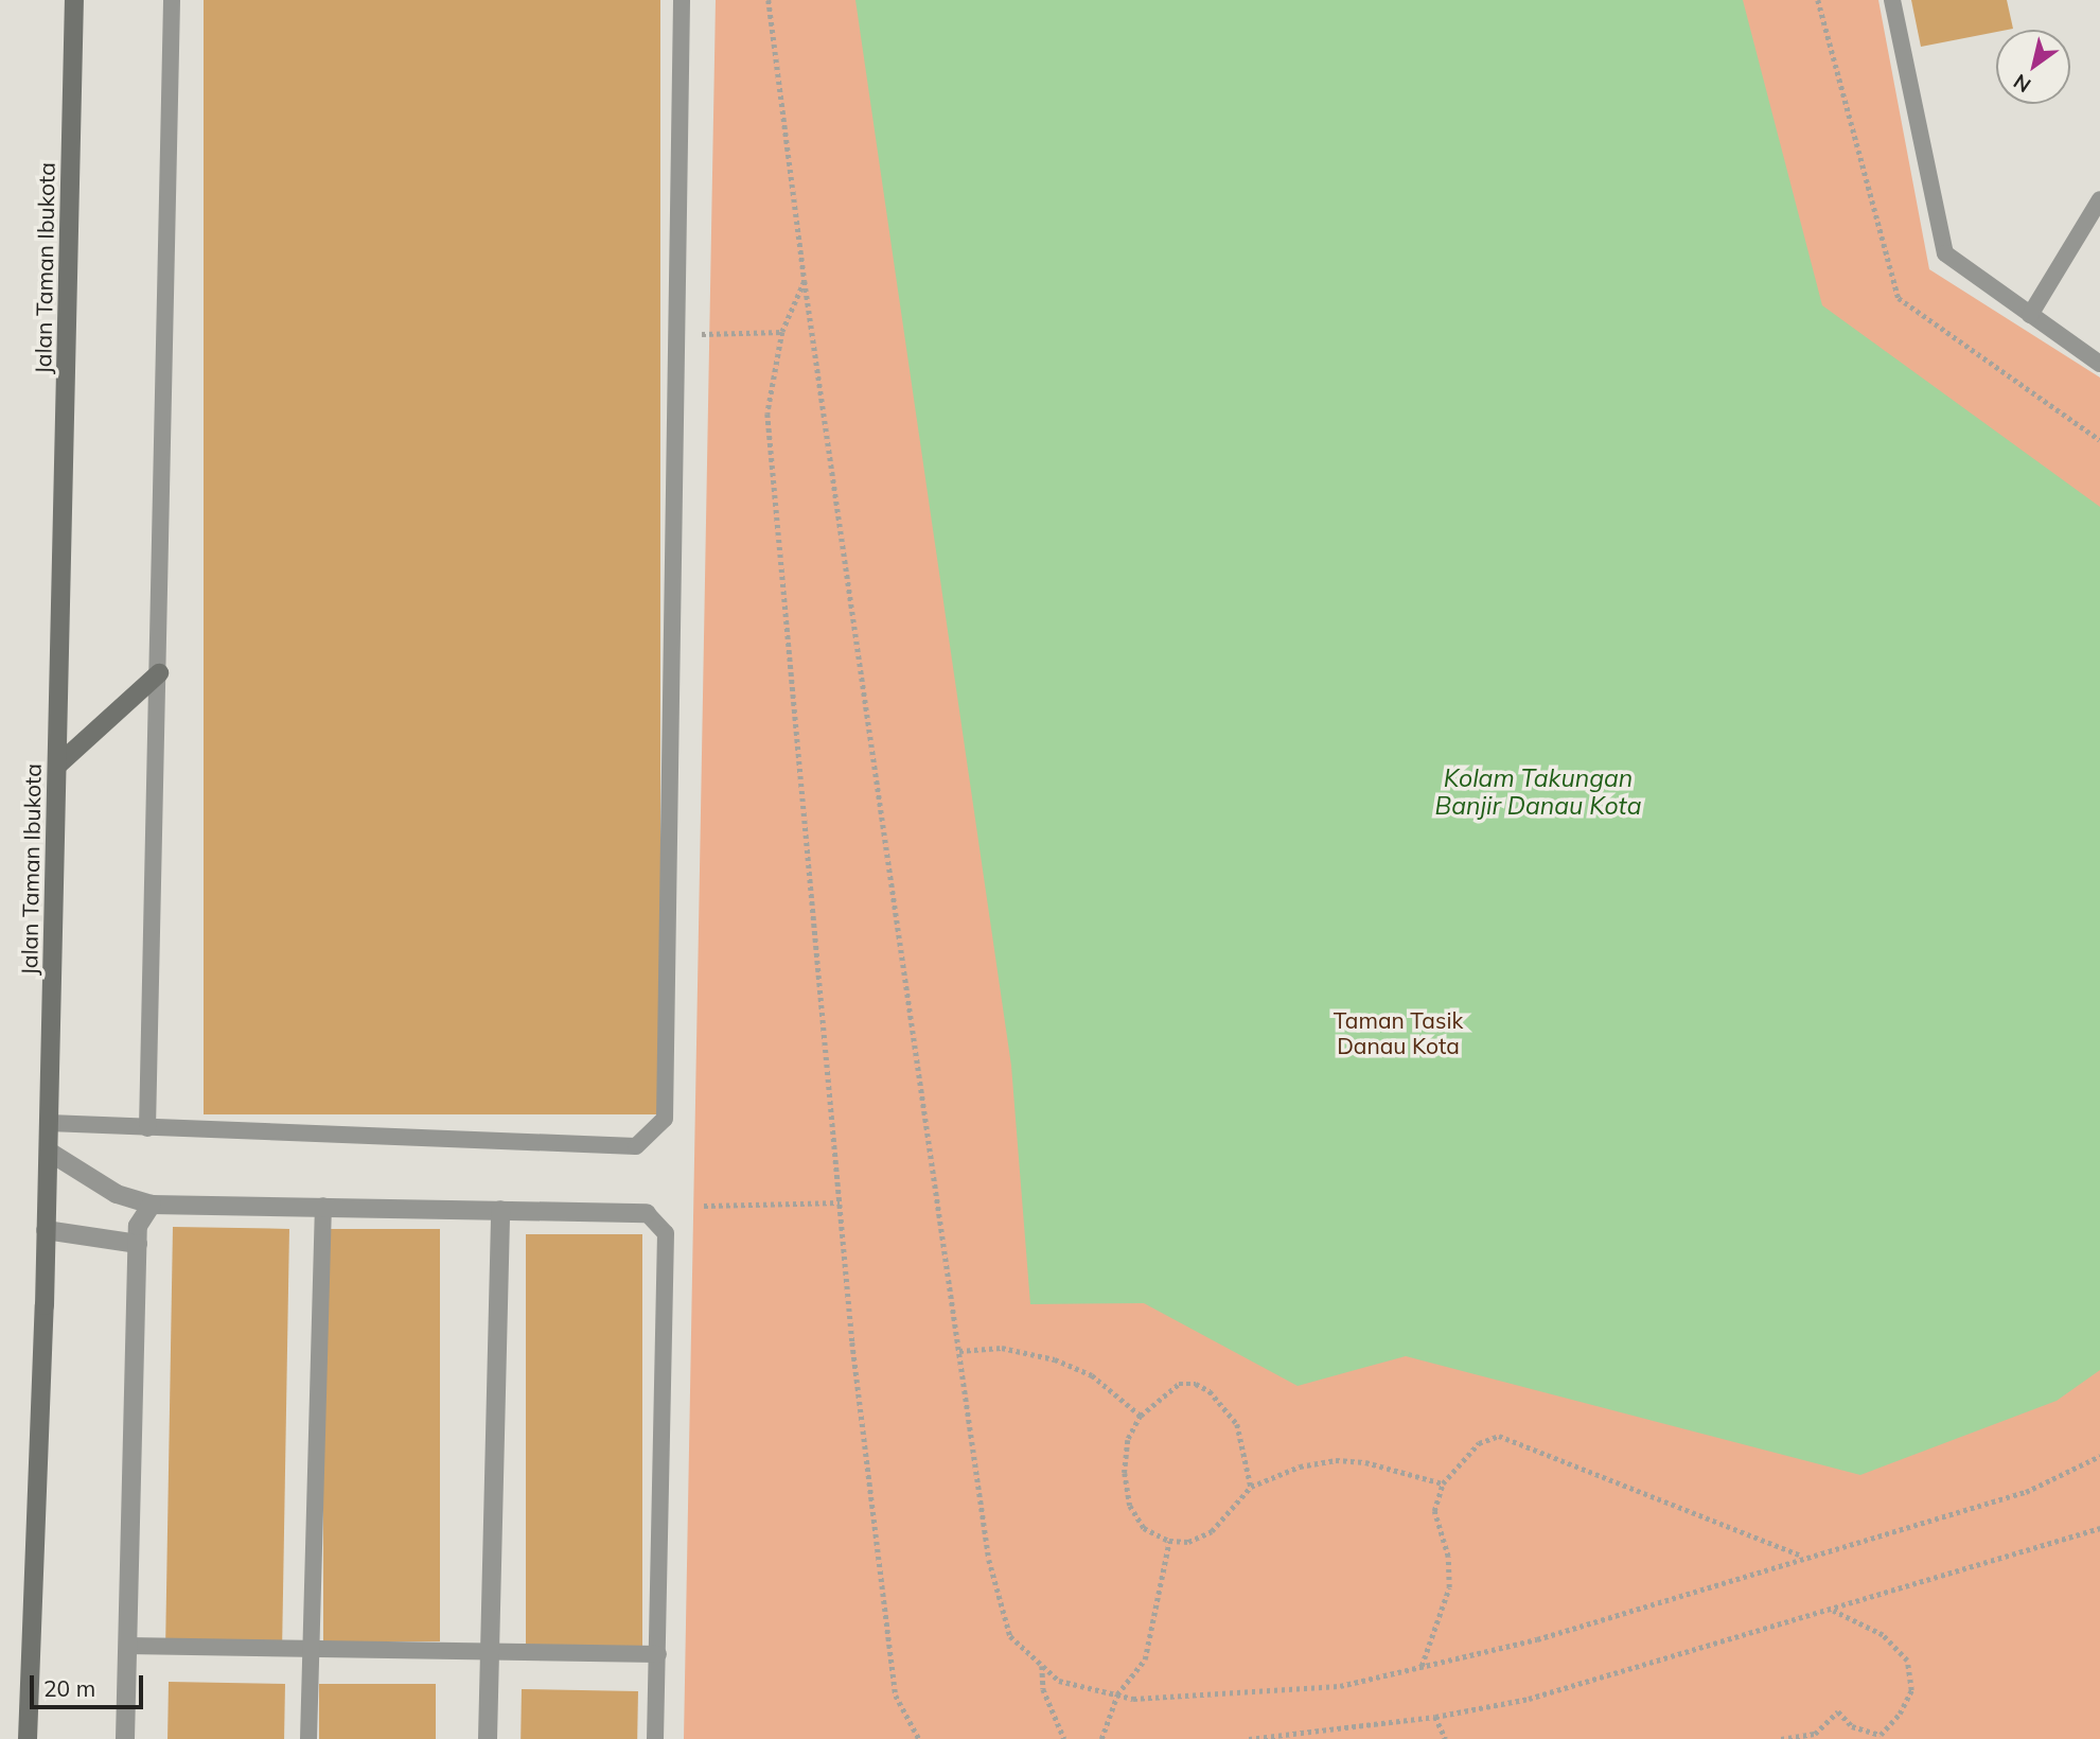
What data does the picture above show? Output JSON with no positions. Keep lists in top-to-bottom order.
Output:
{
  "streets": {
    "main road": ["Jalan Taman Ibukota"]
  },
  "water": ["Kolam Takungan Banjir Danau Kota"],
  "parks": ["Taman Tasik Danau Kota"],
  "scale_bar": "20 m",
  "north": "bottom left"
}
